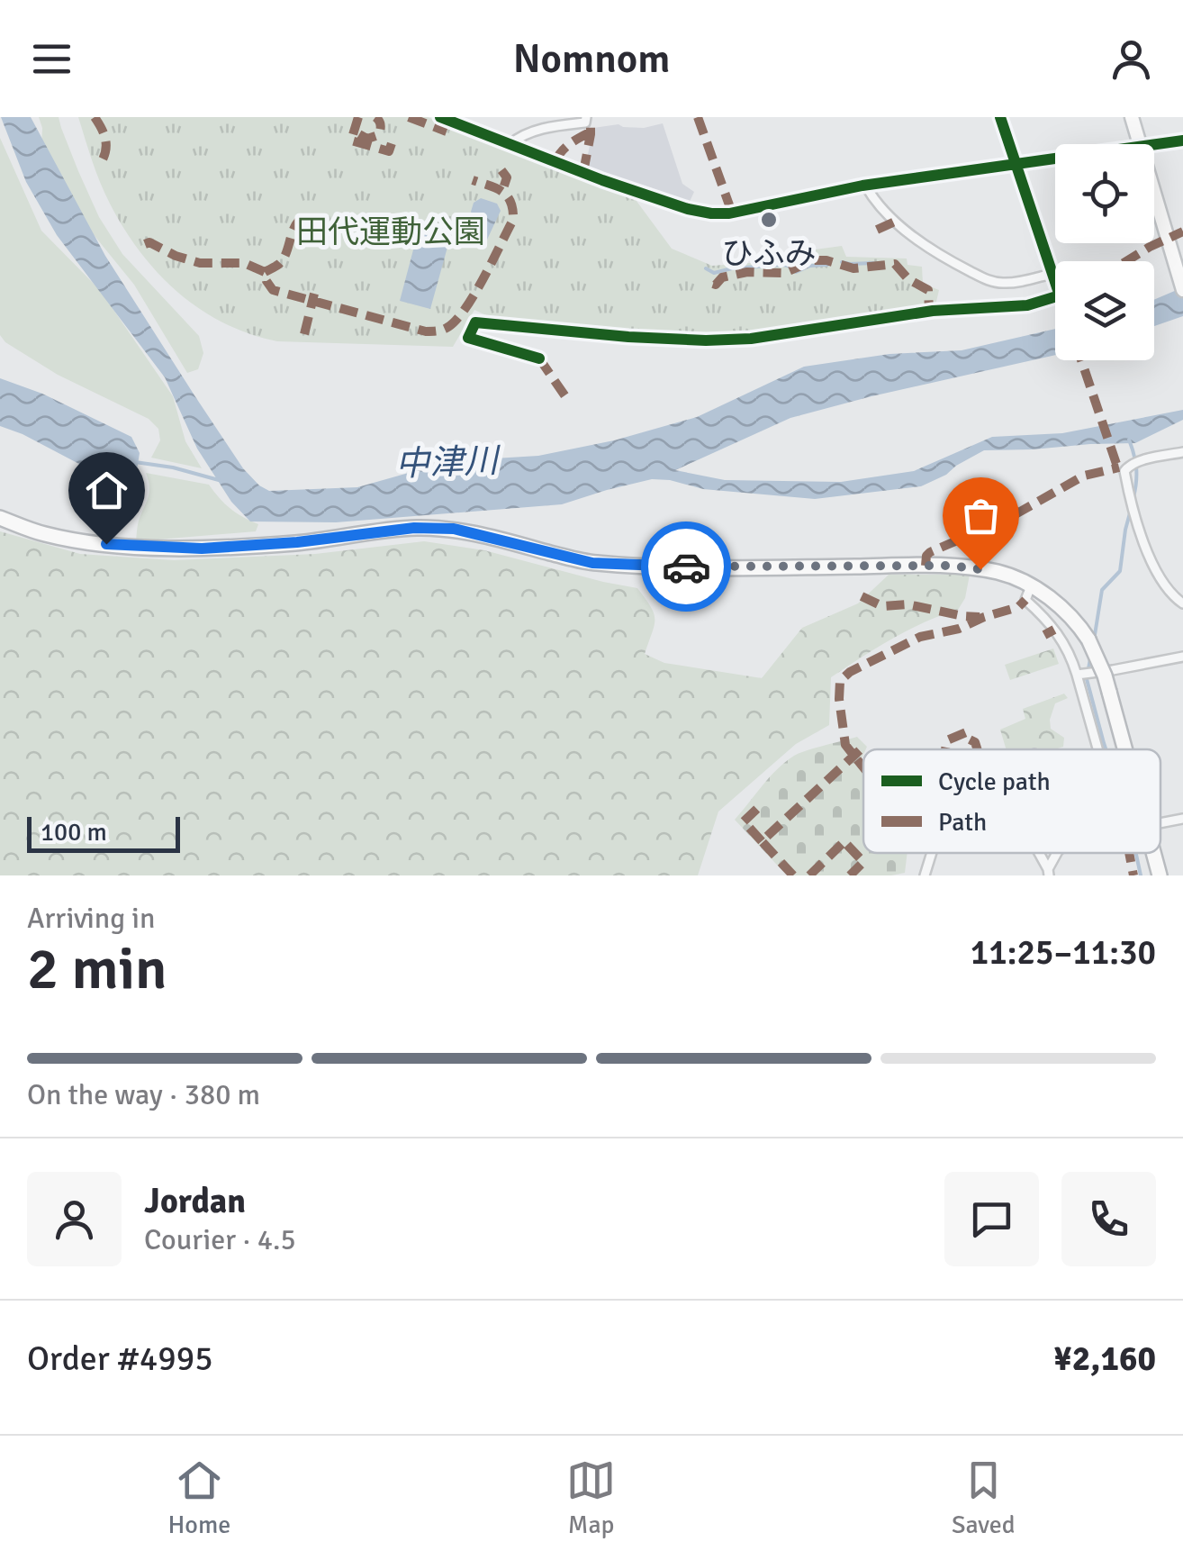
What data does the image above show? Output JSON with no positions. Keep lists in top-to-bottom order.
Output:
{
  "water": ["中津川"],
  "parks": ["田代運動公園"],
  "places": ["ひふみ"],
  "legend": ["Cycle path", "Path"],
  "scale_bar": "100 m",
  "page": {
    "header": "Nomnom",
    "scale": "100 m",
    "heading": ["2 min", "Arriving in", "11:25–11:30"],
    "panel": [
      "Jordan",
      "Courier · 4.5",
      "Order #4995",
      "¥2,160"
    ],
    "bar": "On the way · 380 m",
    "tabs": ["Home", "Map", "Saved"]
  }
}
